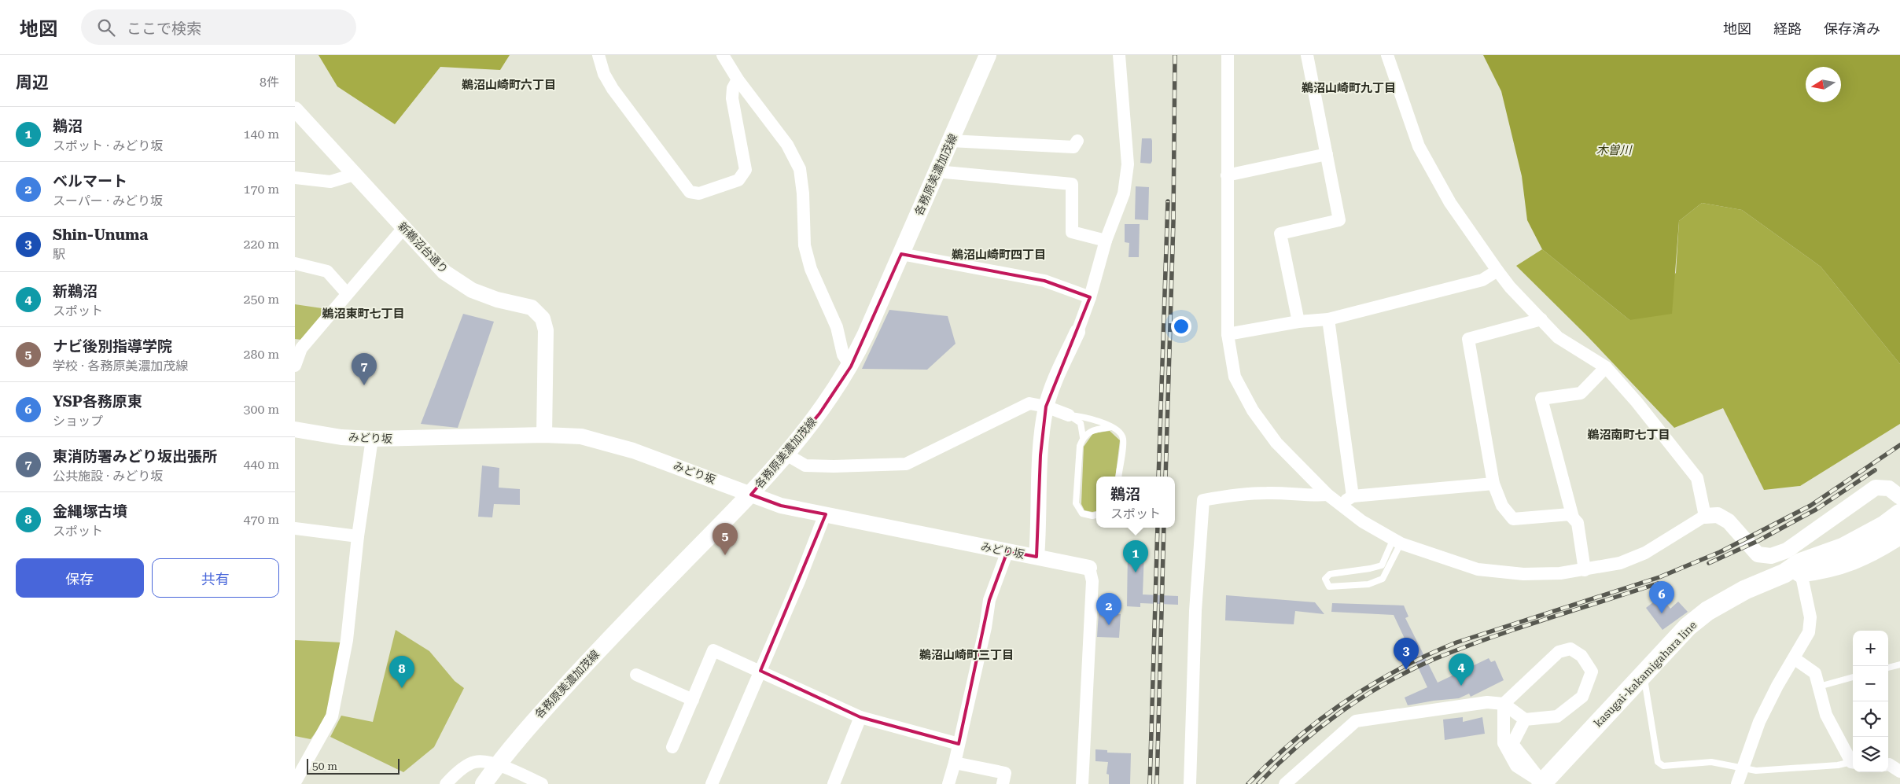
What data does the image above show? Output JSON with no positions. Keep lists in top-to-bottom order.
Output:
{
  "streets": {
    "main road": ["各務原美濃加茂線", "kasugai-kakamigahara line"],
    "street": ["新鵜沼台通り", "みどり坂"]
  },
  "crossings": [
    ["各務原美濃加茂線", "みどり坂"],
    ["新鵜沼台通り", "みどり坂"]
  ],
  "districts": [
    "鵜沼山崎町六丁目",
    "鵜沼山崎町九丁目",
    "鵜沼山崎町四丁目",
    "鵜沼東町七丁目",
    "鵜沼南町七丁目",
    "鵜沼山崎町三丁目"
  ],
  "water": ["木曽川"],
  "scale_bar": "50 m",
  "north": "left",
  "page": {
    "header": "地図",
    "search": "ここで検索",
    "nav": ["地図", "経路", "保存済み"],
    "heading": ["周辺", "8件"],
    "list": [
      {
        "mark": "1",
        "name": "鵜沼",
        "note": "スポット · みどり坂",
        "value": "140 m"
      },
      {
        "mark": "2",
        "name": "ベルマート",
        "note": "スーパー · みどり坂",
        "value": "170 m"
      },
      {
        "mark": "3",
        "name": "Shin-Unuma",
        "note": "駅",
        "value": "220 m"
      },
      {
        "mark": "4",
        "name": "新鵜沼",
        "note": "スポット",
        "value": "250 m"
      },
      {
        "mark": "5",
        "name": "ナビ後別指導学院",
        "note": "学校 · 各務原美濃加茂線",
        "value": "280 m"
      },
      {
        "mark": "6",
        "name": "YSP各務原東",
        "note": "ショップ",
        "value": "300 m"
      },
      {
        "mark": "7",
        "name": "東消防署みどり坂出張所",
        "note": "公共施設 · みどり坂",
        "value": "440 m"
      },
      {
        "mark": "8",
        "name": "金縄塚古墳",
        "note": "スポット",
        "value": "470 m"
      }
    ],
    "pins": [
      "7",
      "5",
      "1",
      "6",
      "2",
      "3",
      "4",
      "8"
    ],
    "popup": ["鵜沼", "スポット"],
    "buttons": ["保存", "共有"],
    "map_buttons": ["+", "−"],
    "scale": "50 m"
  }
}
